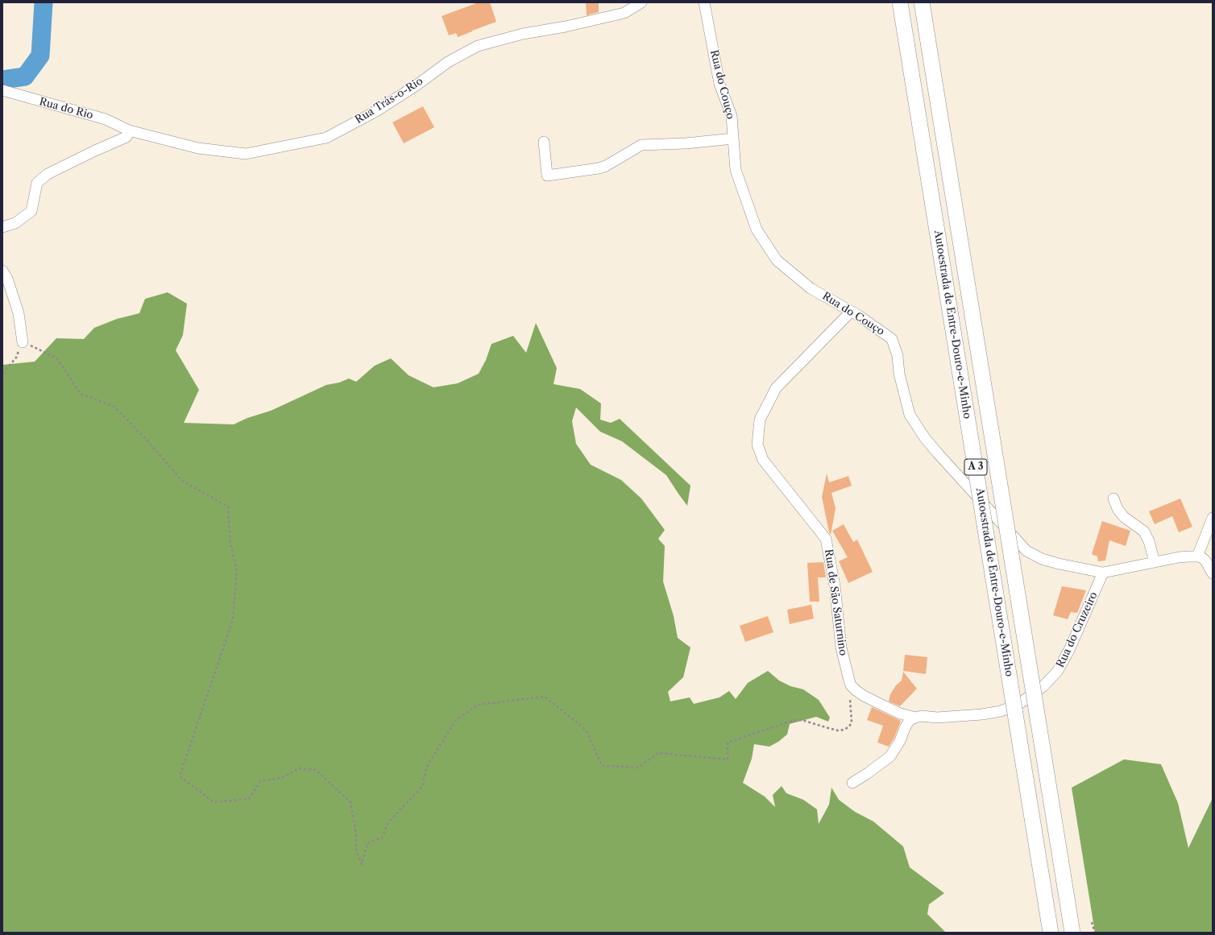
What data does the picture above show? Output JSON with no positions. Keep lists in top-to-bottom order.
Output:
{
  "streets": {
    "highway": ["Autoestrada de Entre-Douro-e-Minho", "A 3"],
    "street": [
      "Rua do Couço",
      "Rua Trás-o-Rio",
      "Rua do Rio",
      "Rua de São Saturnino",
      "Rua do Cruzeiro"
    ]
  },
  "crossings": [
    ["Rua do Couço", "Rua de São Saturnino"],
    ["Rua do Couço", "Rua do Cruzeiro"],
    ["Rua Trás-o-Rio", "Rua do Rio"]
  ]
}
